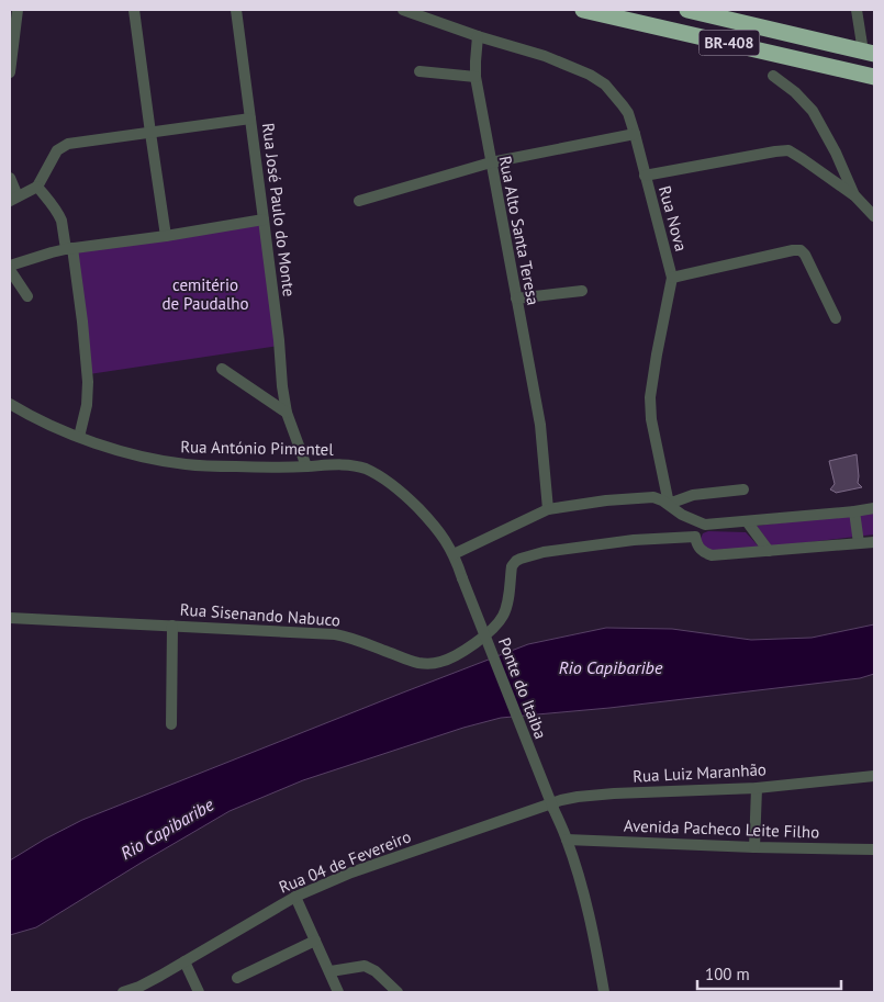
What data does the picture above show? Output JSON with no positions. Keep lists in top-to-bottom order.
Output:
{
  "streets": {
    "highway": ["BR-408"],
    "street": [
      "Rua José Paulo do Monte",
      "Rua Nova",
      "Rua Alto Santa Teresa",
      "Rua António Pimentel",
      "Rua Sisenando Nabuco",
      "Ponte do Itaiba",
      "Rua Luiz Maranhão",
      "Avenida Pacheco Leite Filho",
      "Rua 04 de Fevereiro"
    ]
  },
  "crossings": [
    ["Rua José Paulo do Monte", "Rua António Pimentel"],
    ["Rua Nova", "Rua Alto Santa Teresa"],
    ["Rua António Pimentel", "Ponte do Itaiba"],
    ["Ponte do Itaiba", "Avenida Pacheco Leite Filho"],
    ["Rua Luiz Maranhão", "Rua 04 de Fevereiro"]
  ],
  "water": ["Rio Capibaribe"],
  "parks": ["cemitério de Paudalho"],
  "scale_bar": "100 m"
}
